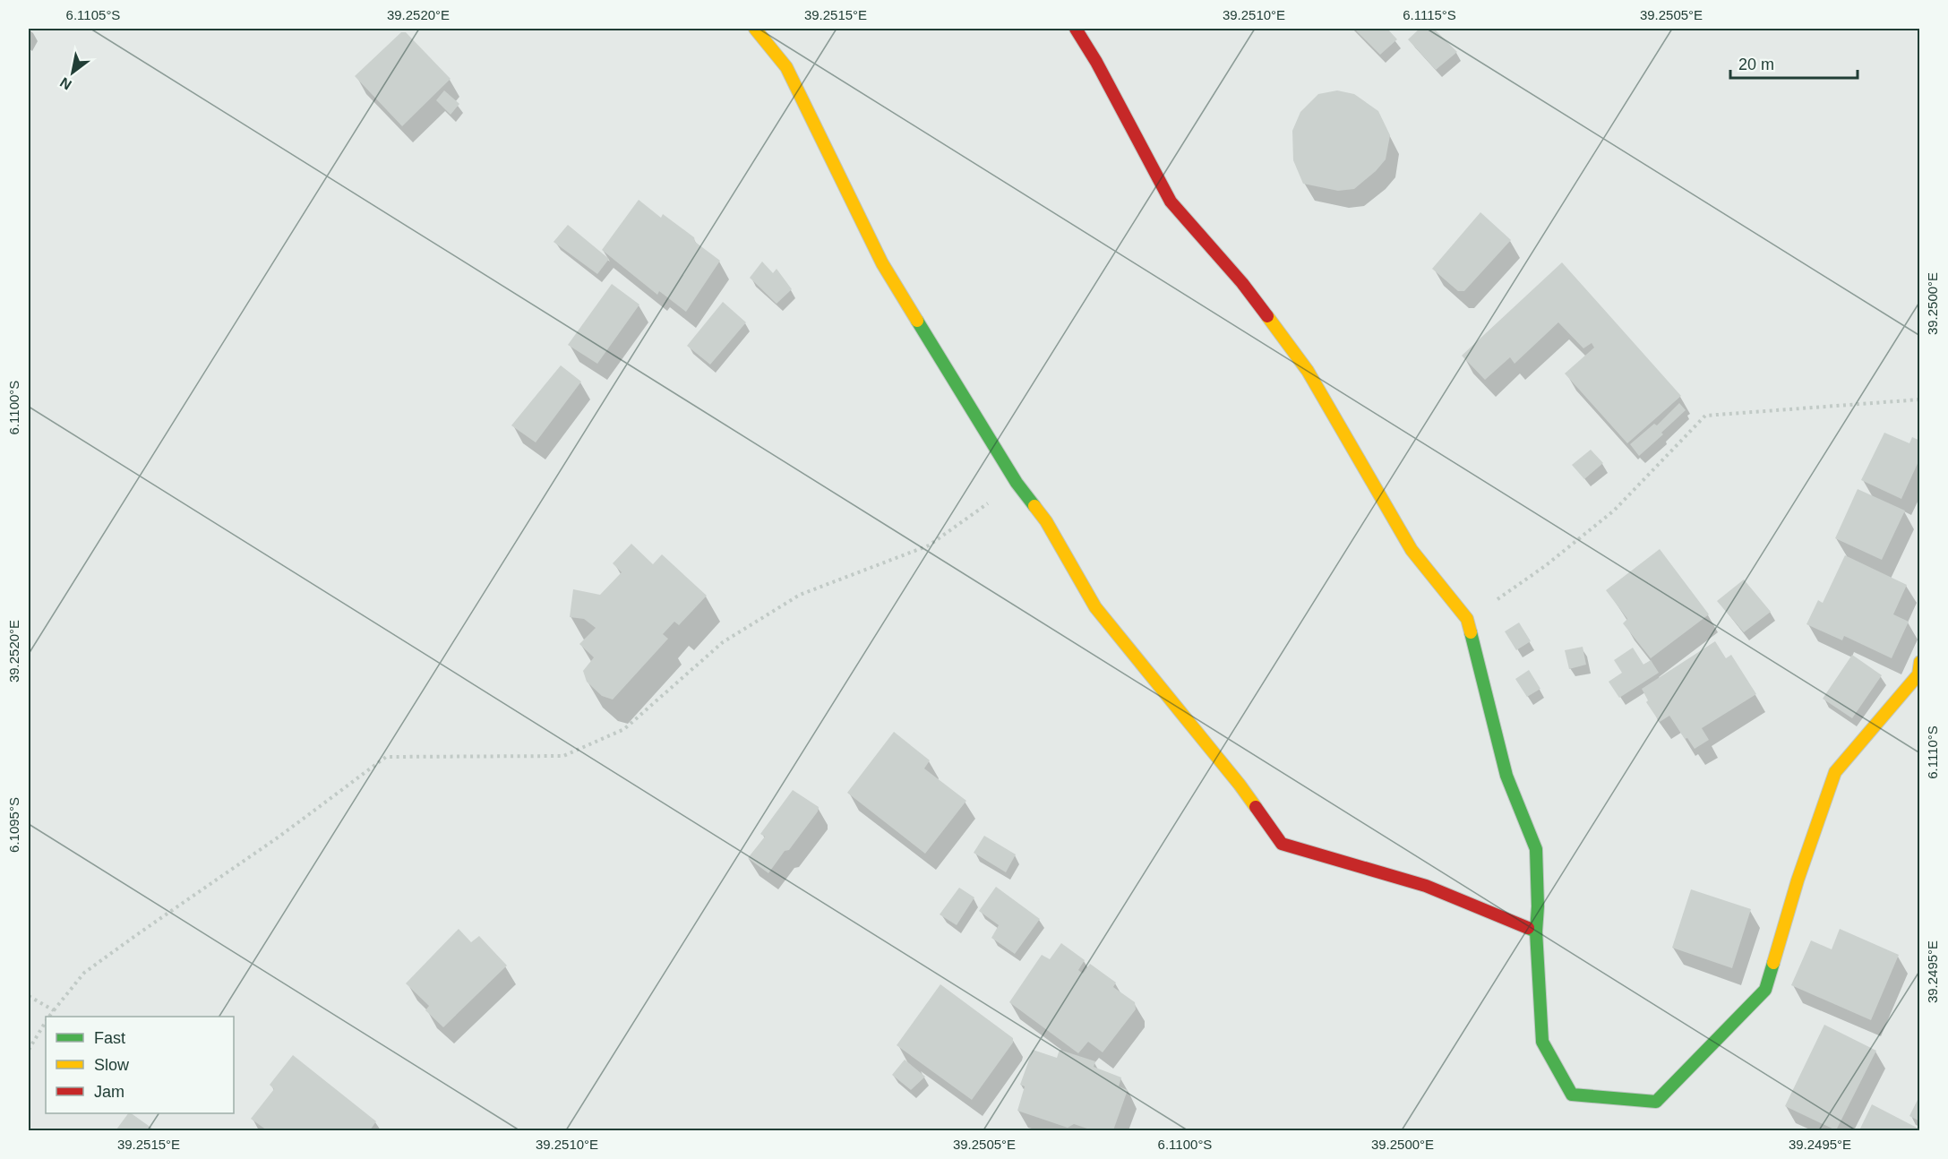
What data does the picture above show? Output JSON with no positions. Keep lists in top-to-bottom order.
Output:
{
  "legend": ["Fast", "Slow", "Jam"],
  "scale_bar": "20 m",
  "north": "bottom left",
  "coordinates": [
    "6.1105°S",
    "39.2520°E",
    "39.2515°E",
    "39.2510°E",
    "6.1115°S",
    "39.2505°E",
    "39.2500°E",
    "6.1100°S",
    "6.1110°S",
    "6.1095°S",
    "39.2495°E"
  ]
}
